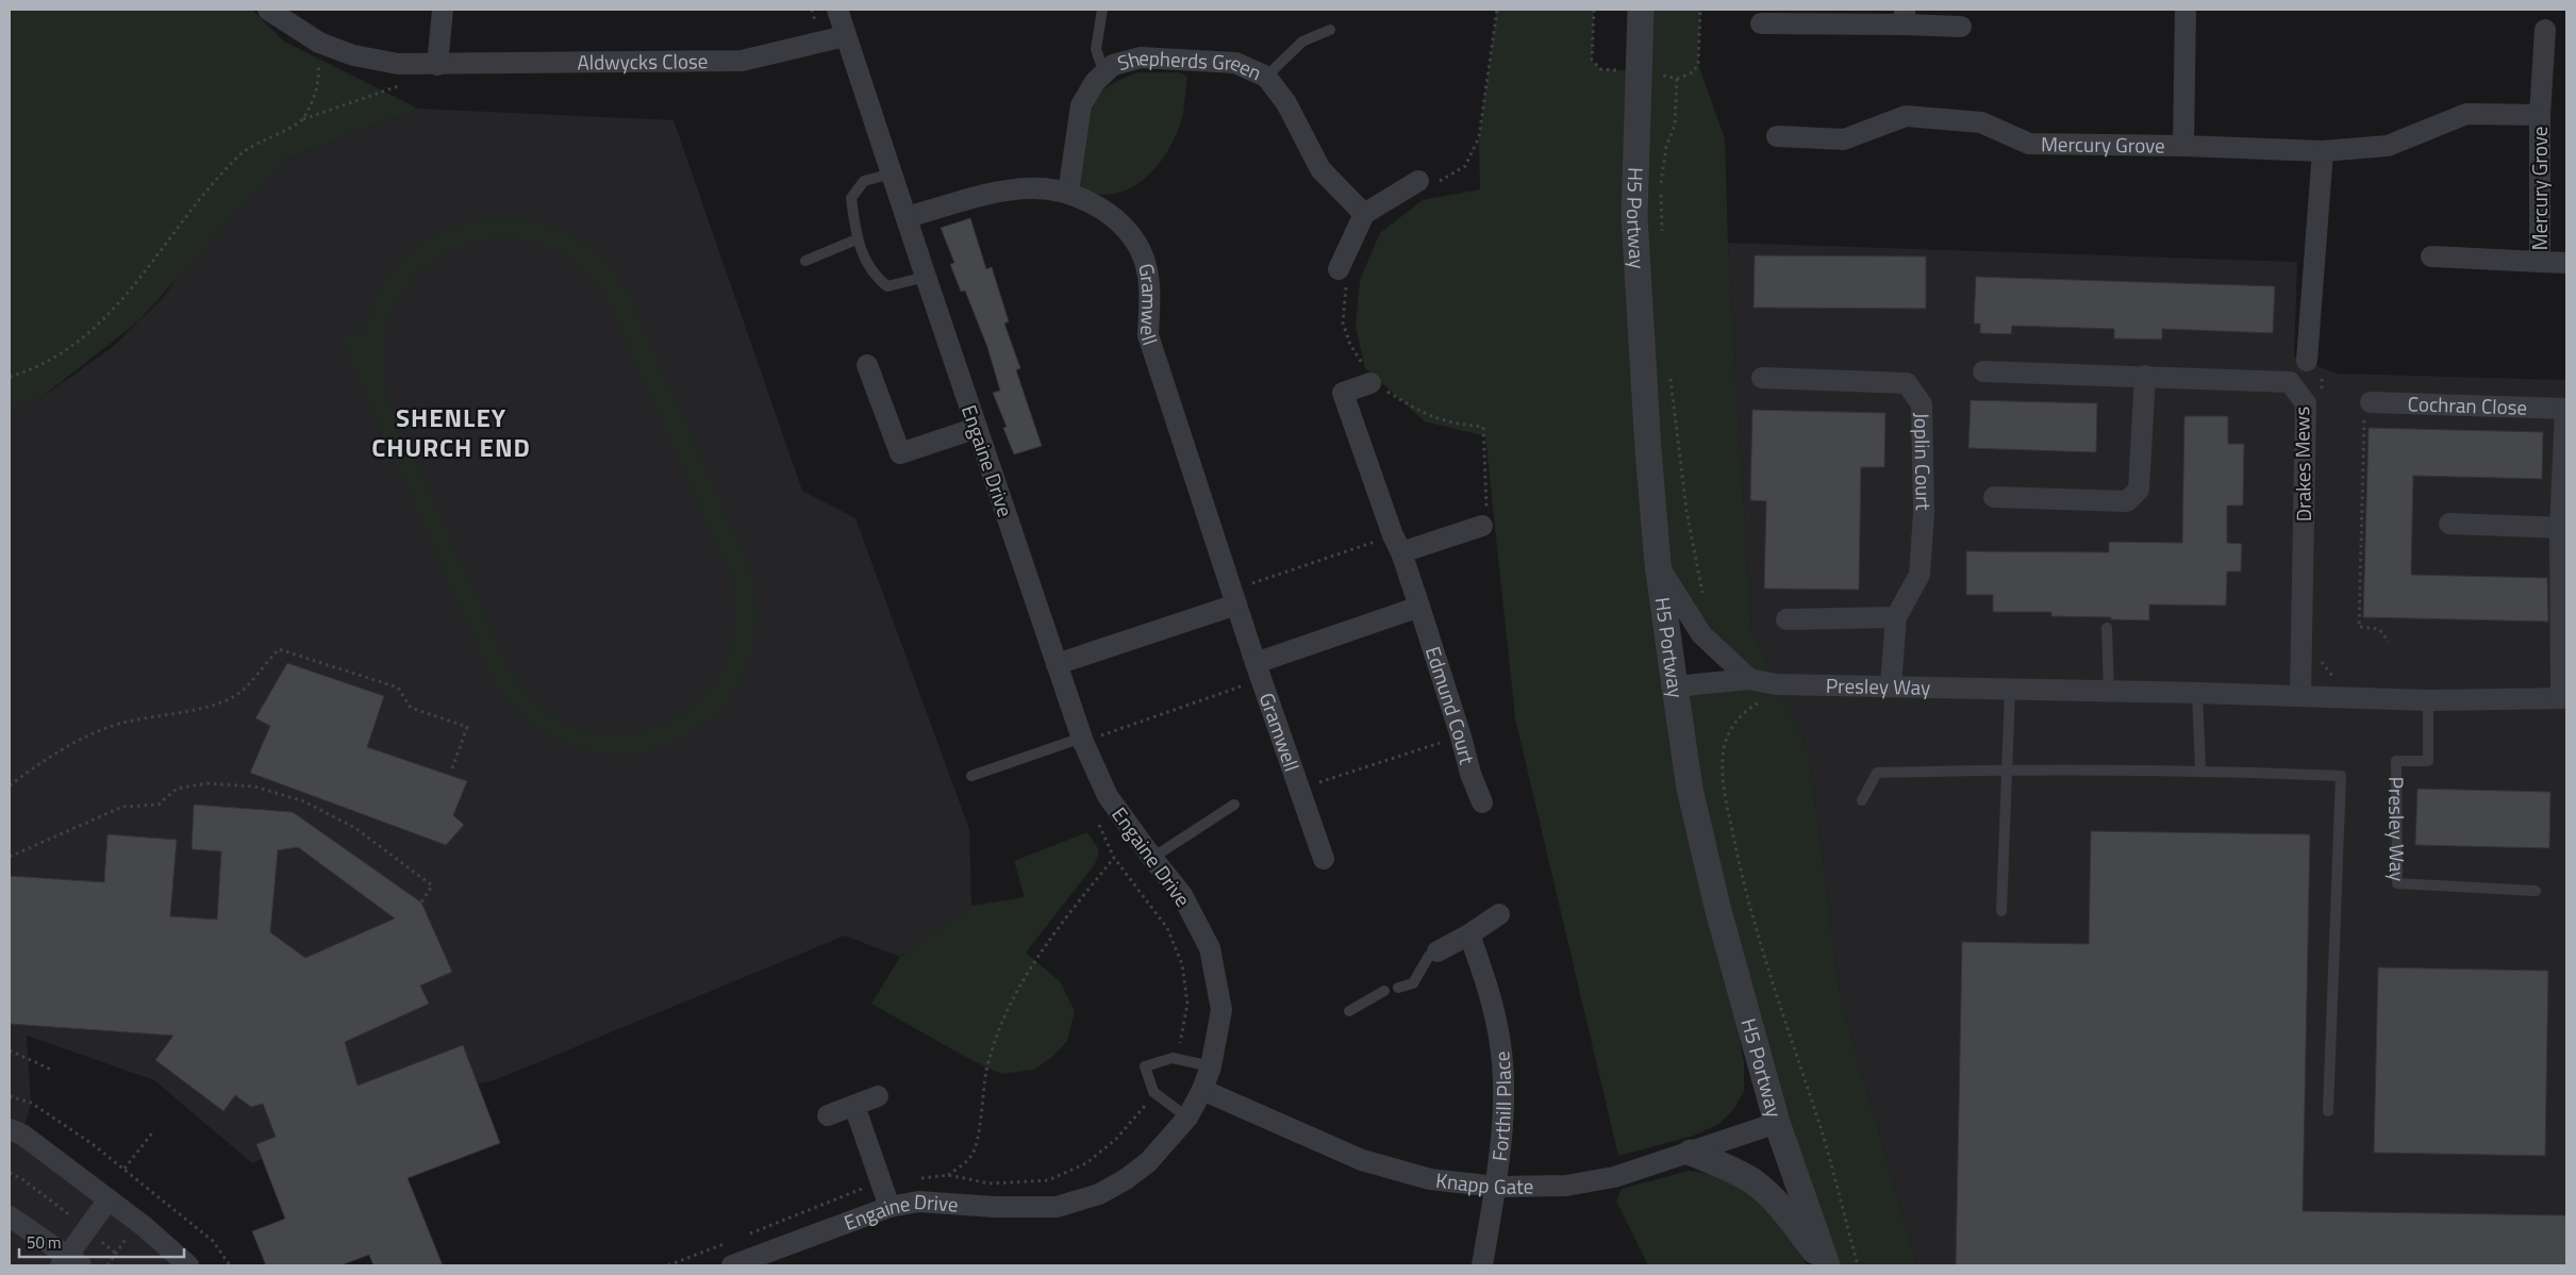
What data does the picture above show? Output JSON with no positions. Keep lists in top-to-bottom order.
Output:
{
  "streets": {
    "street": [
      "Aldwycks Close",
      "Shepherds Green",
      "Mercury Grove",
      "H5 Portway",
      "Gramwell",
      "Cochran Close",
      "Engaine Drive",
      "Joplin Court",
      "Drakes Mews",
      "Presley Way",
      "Edmund Court",
      "Forthill Place",
      "Knapp Gate"
    ]
  },
  "crossings": [
    ["Aldwycks Close", "Engaine Drive"],
    ["Shepherds Green", "Gramwell"],
    ["H5 Portway", "Presley Way"],
    ["H5 Portway", "Knapp Gate"],
    ["Gramwell", "Engaine Drive"],
    ["Cochran Close", "Presley Way"],
    ["Engaine Drive", "Knapp Gate"],
    ["Joplin Court", "Presley Way"],
    ["Drakes Mews", "Presley Way"],
    ["Forthill Place", "Knapp Gate"]
  ],
  "districts": ["SHENLEY CHURCH END"],
  "scale_bar": "50 m"
}
